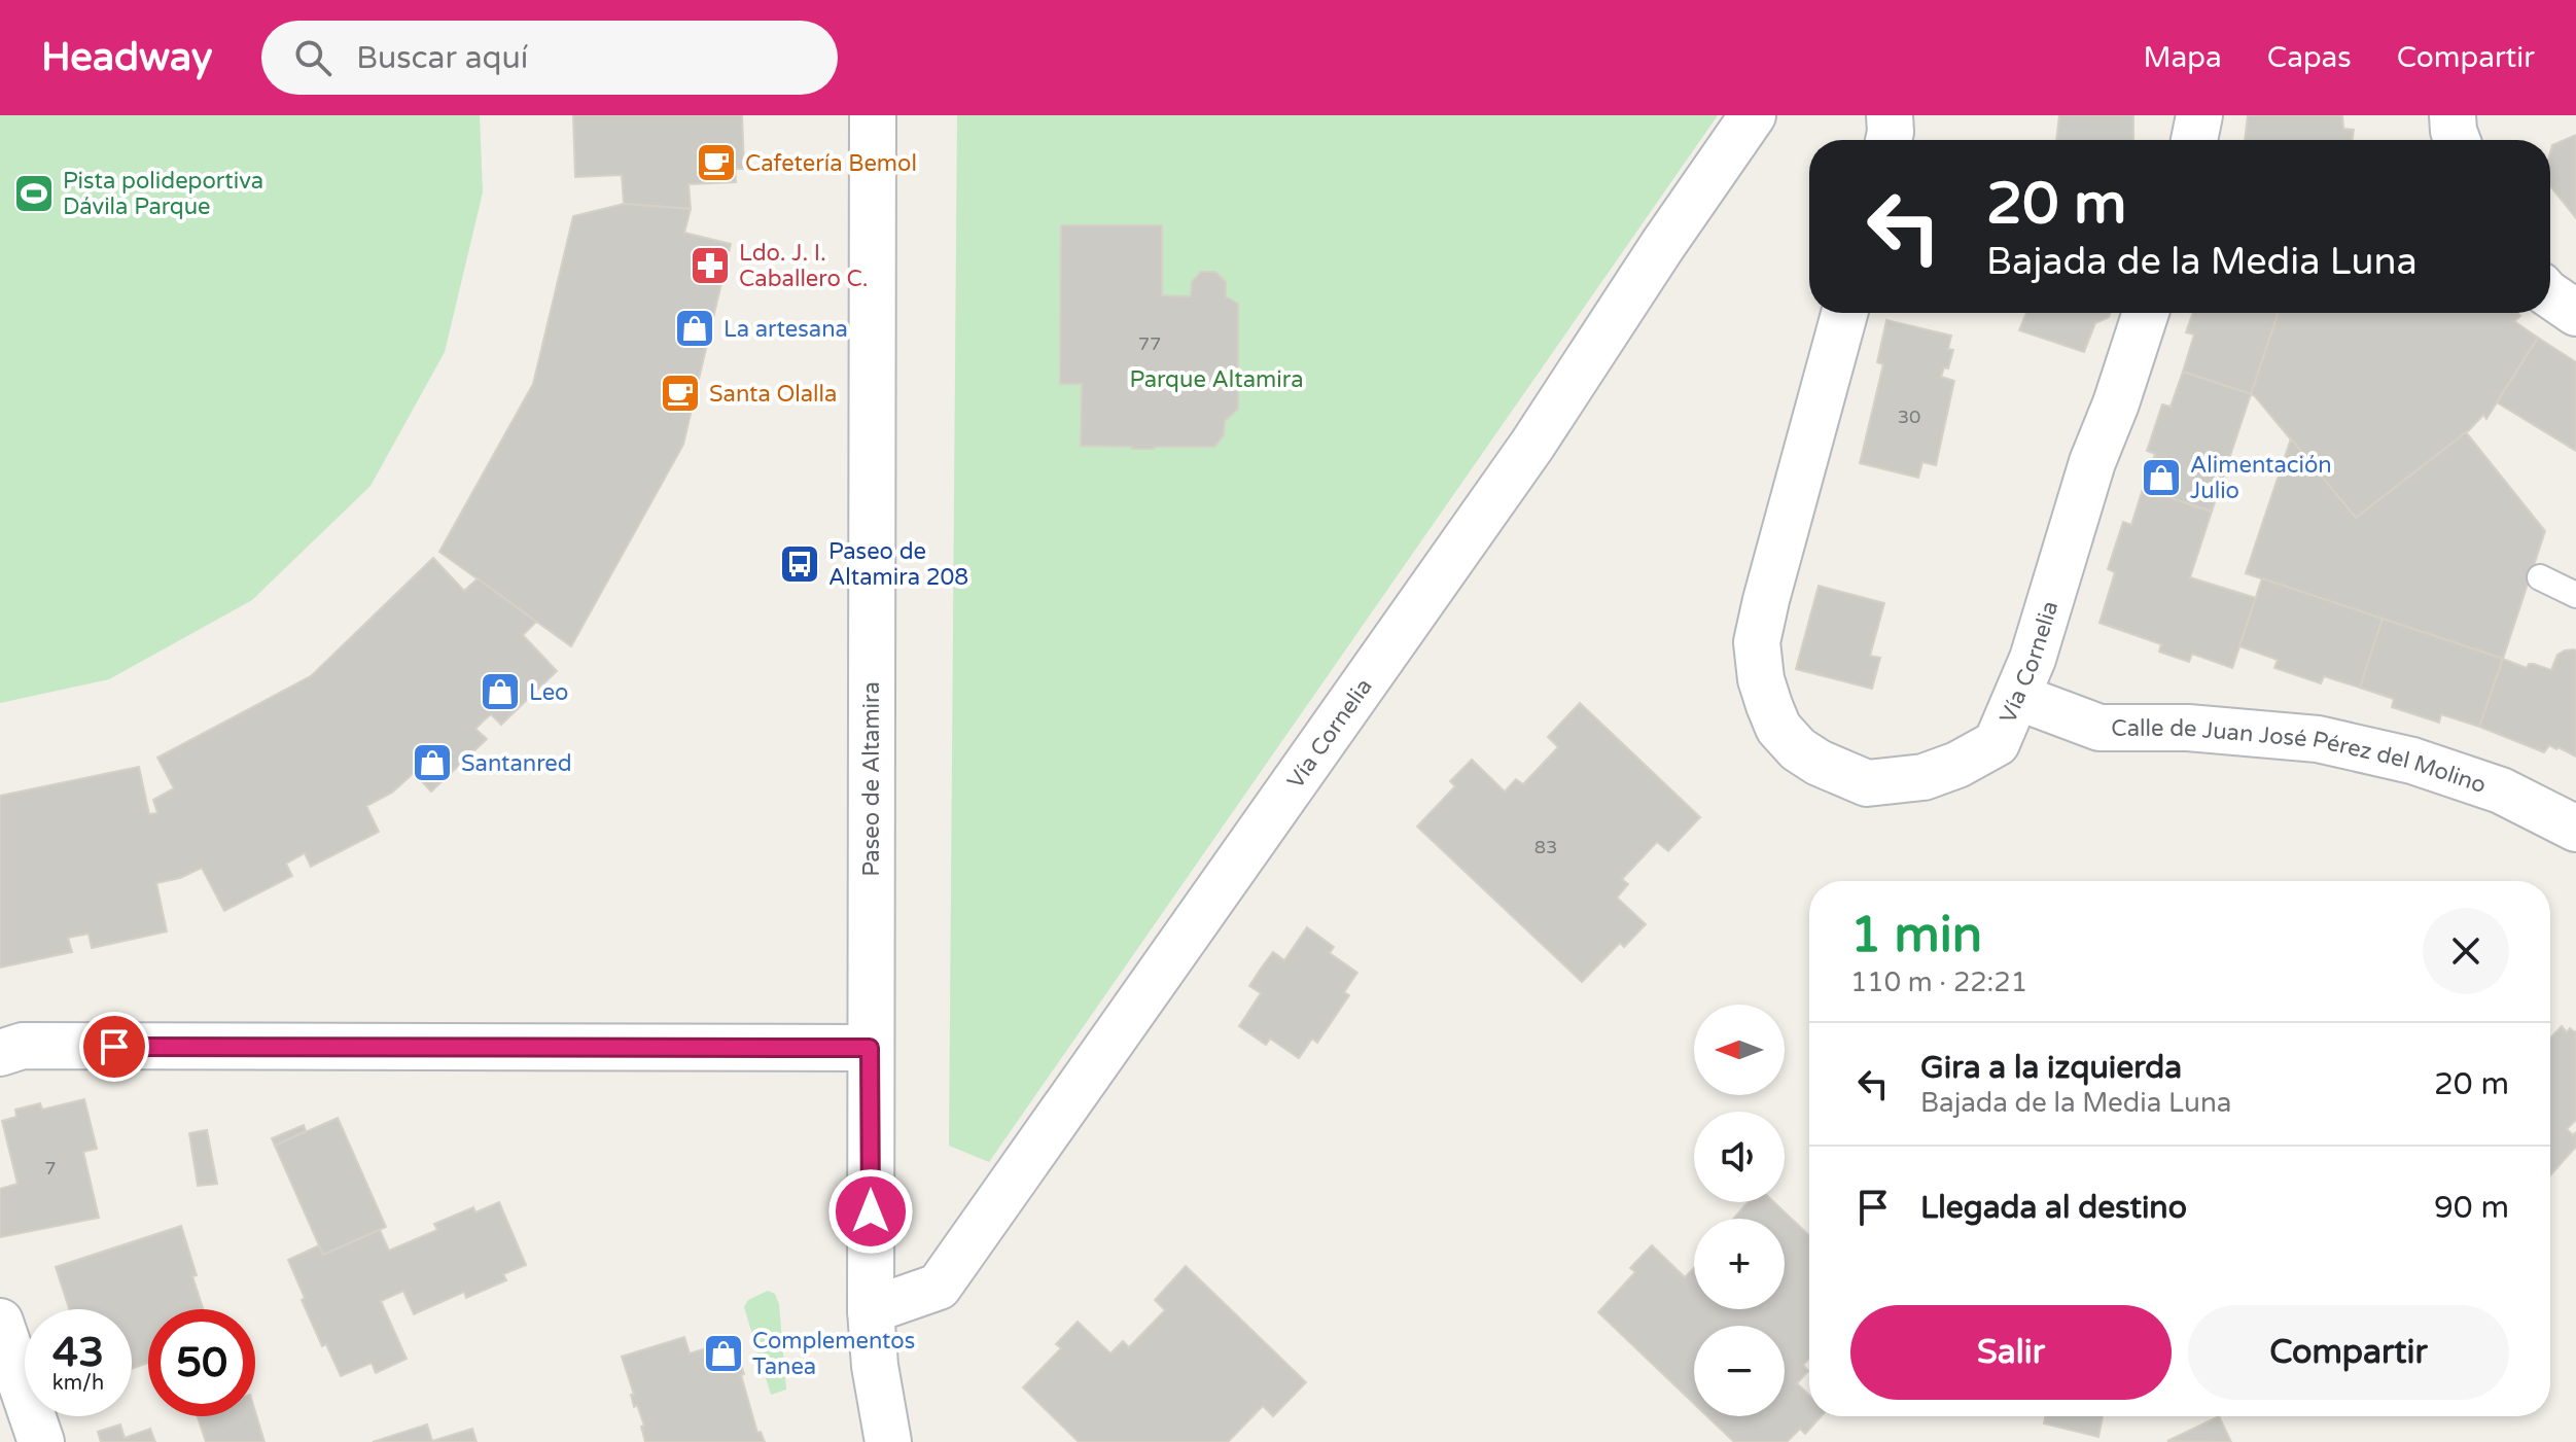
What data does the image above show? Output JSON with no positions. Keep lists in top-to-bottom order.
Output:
{
  "streets": {
    "street": ["Vía Cornelia", "Calle de Juan José Pérez del Molino", "Paseo de Altamira"]
  },
  "crossings": [
    ["Vía Cornelia", "Calle de Juan José Pérez del Molino"],
    ["Vía Cornelia", "Paseo de Altamira"]
  ],
  "parks": ["Parque Altamira"],
  "places": {
    "cafe": ["Cafetería Bemol", "Santa Olalla"],
    "sports": ["Pista polideportiva Dávila Parque"],
    "pharmacy": ["Ldo. J. I. Caballero C."],
    "shop": [
      "La artesana",
      "Alimentación Julio",
      "Leo",
      "Santanred",
      "Complementos Tanea"
    ],
    "bus stop": ["Paseo de Altamira 208"]
  },
  "house_numbers": [
    "77",
    "30",
    "83",
    "7"
  ],
  "north": "left",
  "page": {
    "header": "Headway",
    "search": "Buscar aquí",
    "nav": ["Mapa", "Capas", "Compartir"],
    "turn": ["20 m", "Bajada de la Media Luna"],
    "heading": ["1 min", "110 m · 22:21"],
    "map_buttons": ["+", "−"],
    "list": [
      {
        "name": "Gira a la izquierda",
        "note": "Bajada de la Media Luna",
        "value": "20 m"
      },
      {
        "name": "Llegada al destino",
        "value": "90 m"
      }
    ],
    "buttons": ["Salir", "Compartir"],
    "speed": "43 km/h",
    "limit": "50"
  }
}
